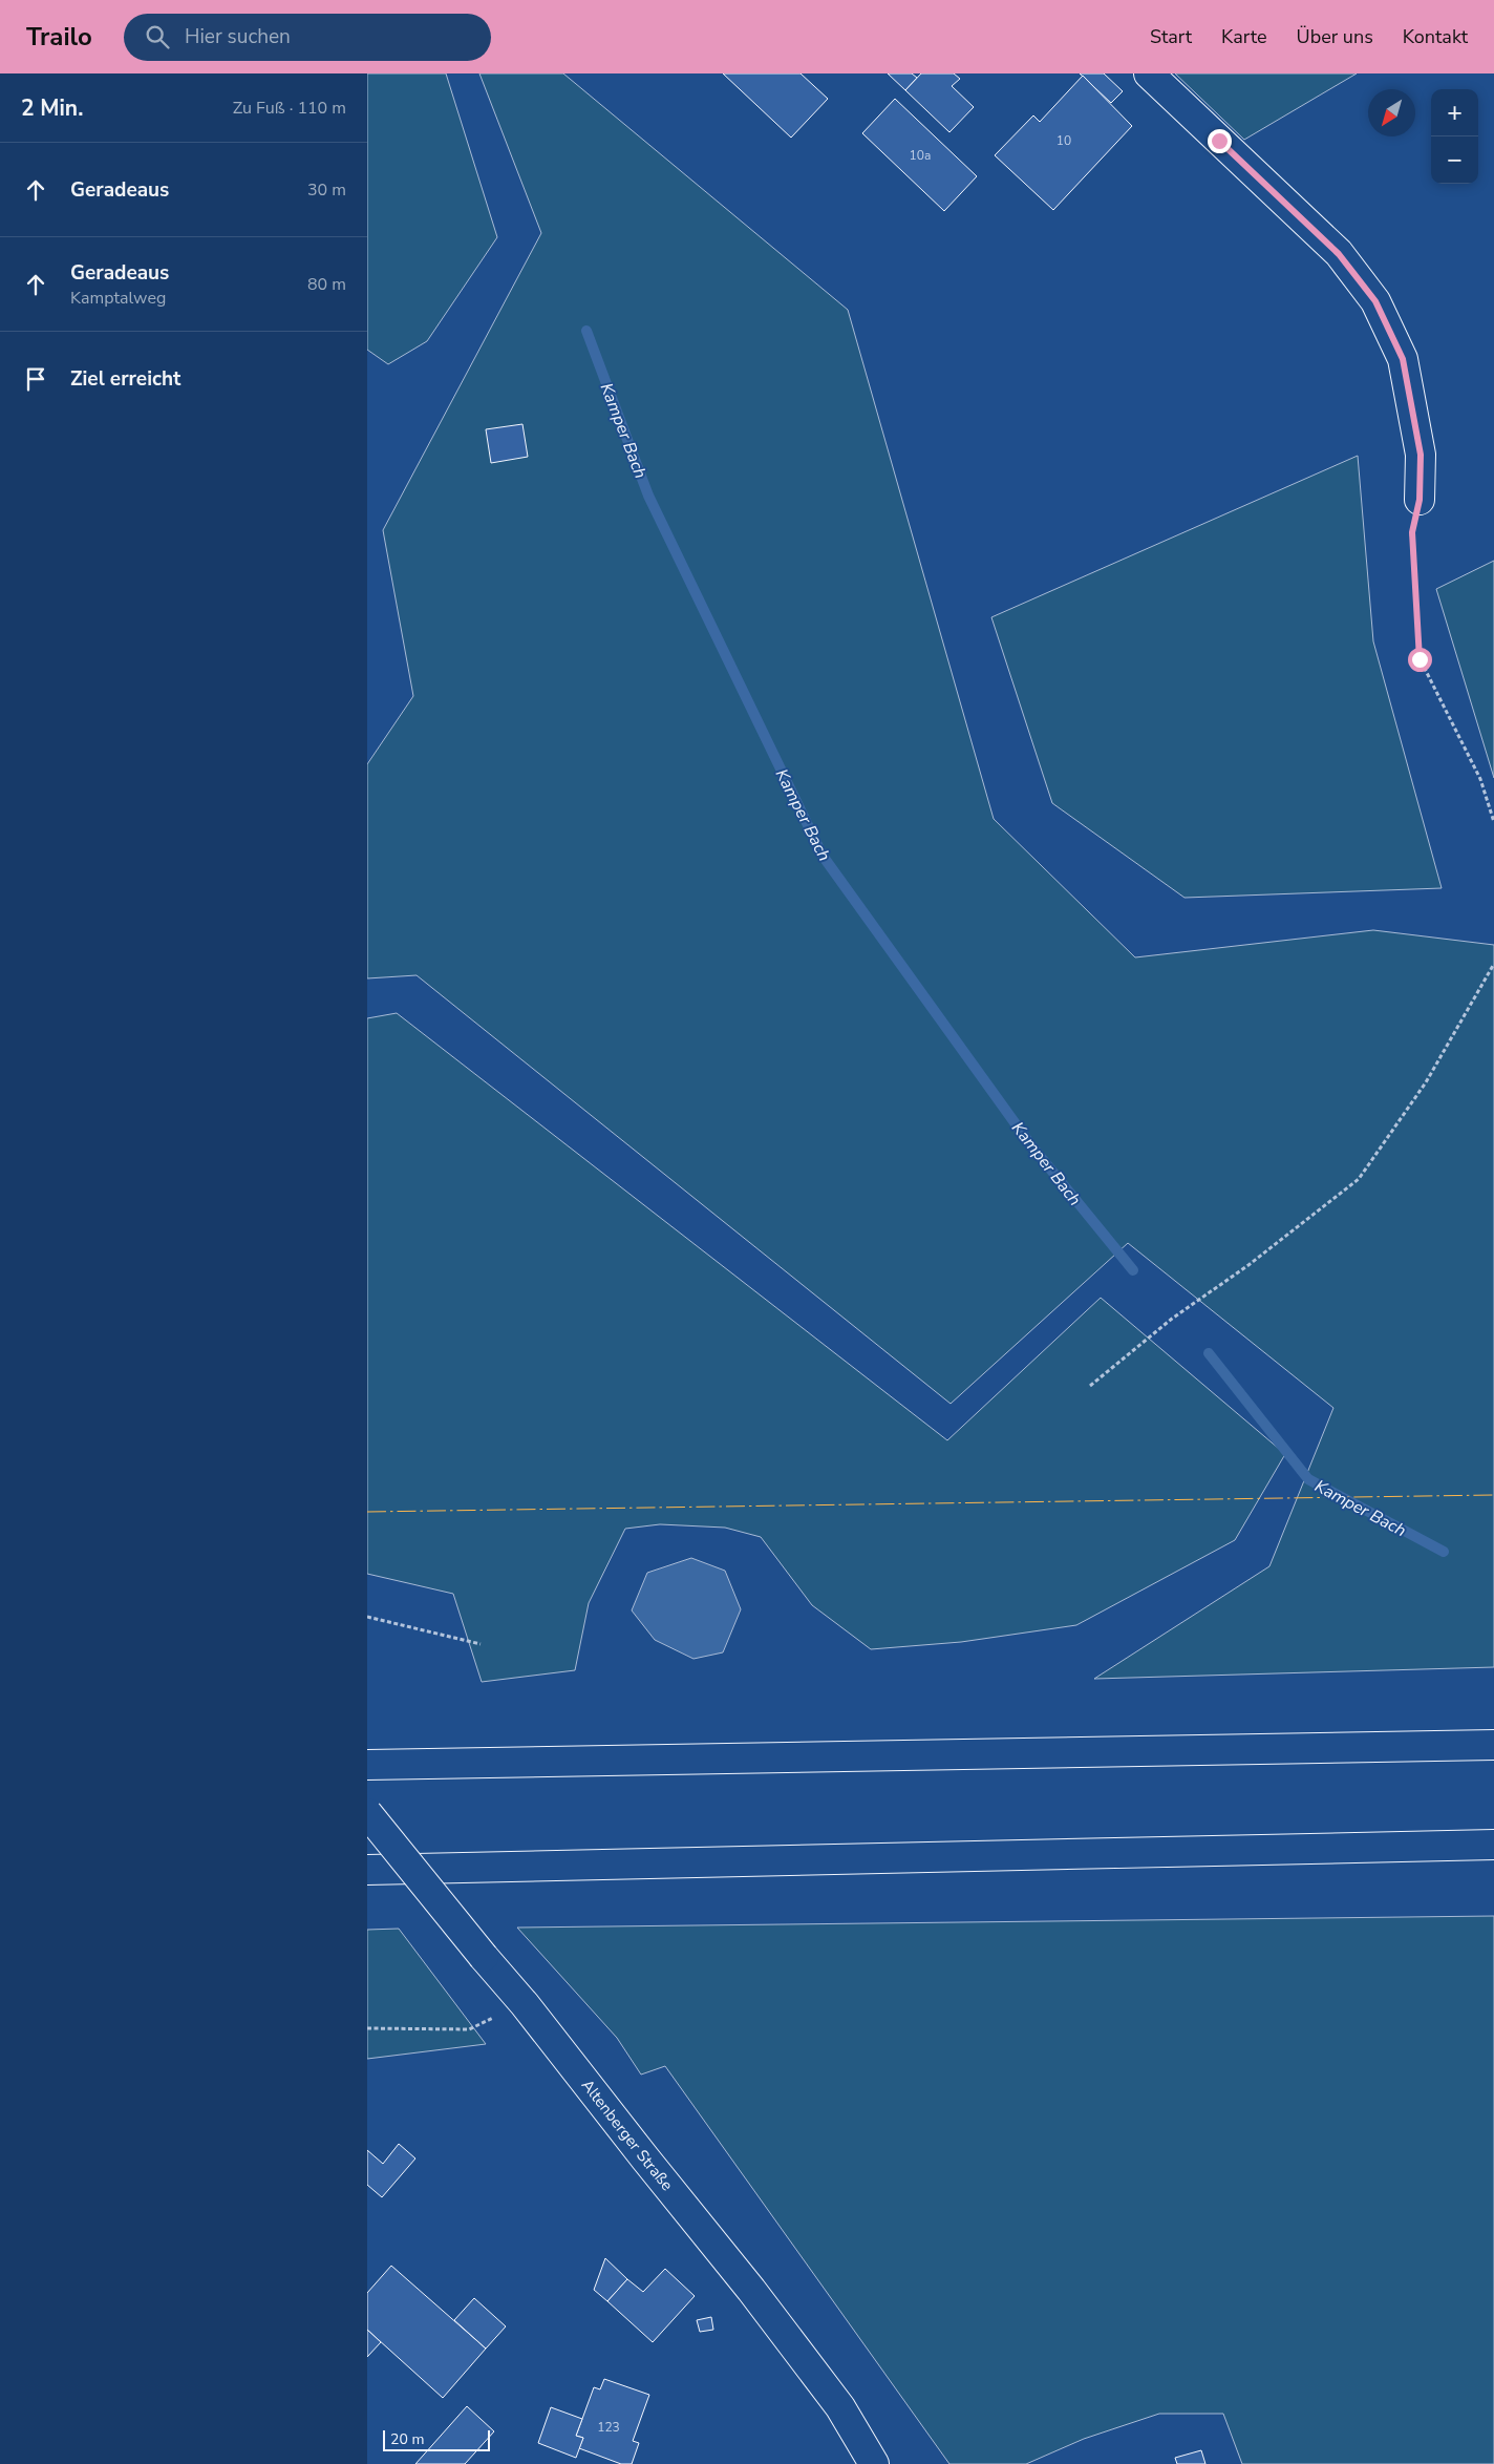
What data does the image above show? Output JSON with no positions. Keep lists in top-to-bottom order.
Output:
{
  "streets": {
    "main road": ["Altenberger Straße"]
  },
  "water": ["Kamper Bach"],
  "house_numbers": ["10", "10a", "123"],
  "scale_bar": "20 m",
  "north": "bottom left",
  "page": {
    "header": "Trailo",
    "search": "Hier suchen",
    "nav": [
      "Start",
      "Karte",
      "Über uns",
      "Kontakt"
    ],
    "heading": ["2 Min.", "Zu Fuß · 110 m"],
    "map_buttons": ["+", "−"],
    "list": [
      ["Geradeaus", "30 m"],
      ["Geradeaus", "Kamptalweg", "80 m"],
      "Ziel erreicht"
    ],
    "scale": "20 m"
  }
}
